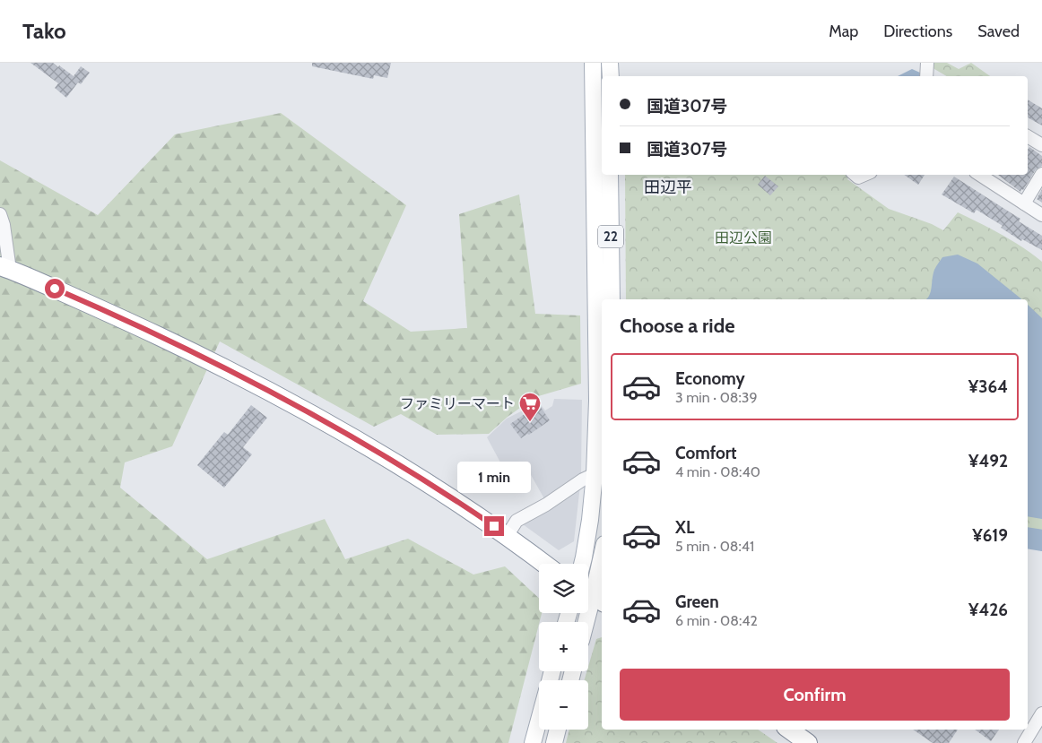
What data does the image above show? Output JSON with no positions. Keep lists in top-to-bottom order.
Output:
{
  "streets": {
    "main road": ["22"]
  },
  "districts": ["田辺平"],
  "parks": ["田辺公園"],
  "places": {
    "supermarket": ["ファミリーマート"]
  },
  "page": {
    "header": "Tako",
    "nav": ["Map", "Directions", "Saved"],
    "banner": ["国道307号", "国道307号"],
    "heading": "Choose a ride",
    "list": [
      {
        "name": "Economy",
        "note": "3 min · 08:39",
        "value": "¥364"
      },
      {
        "name": "Comfort",
        "note": "4 min · 08:40",
        "value": "¥492"
      },
      {
        "name": "XL",
        "note": "5 min · 08:41",
        "value": "¥619"
      },
      {
        "name": "Green",
        "note": "6 min · 08:42",
        "value": "¥426"
      }
    ],
    "bubble": "1 min",
    "map_buttons": ["+", "−"],
    "buttons": "Confirm"
  }
}
